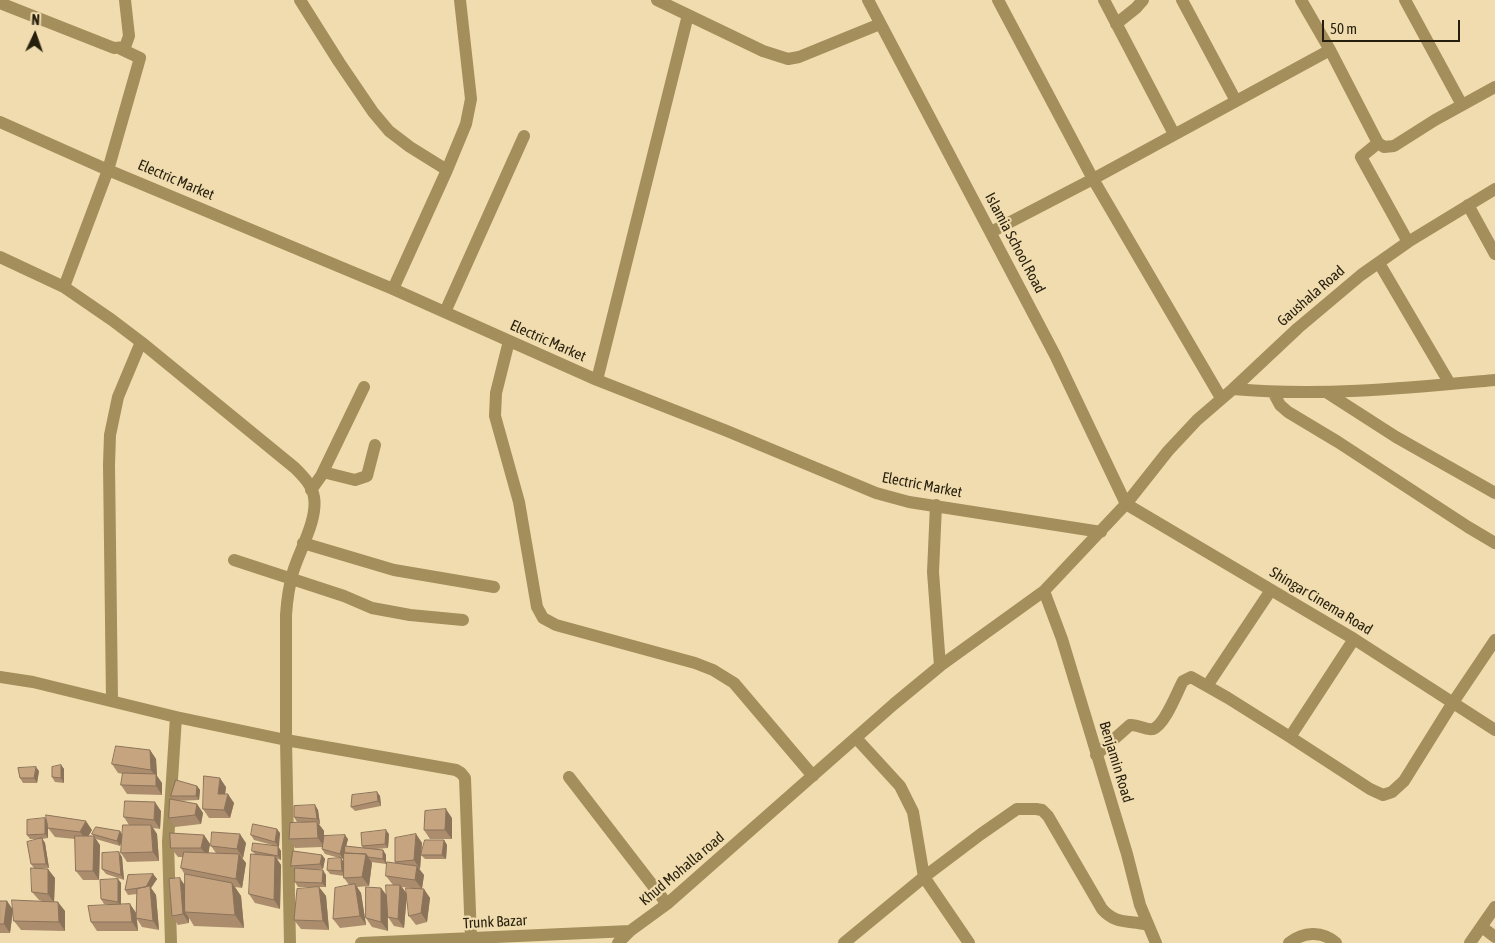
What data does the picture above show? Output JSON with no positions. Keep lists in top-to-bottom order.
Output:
{
  "streets": {
    "street": [
      "Electric Market",
      "Islamia School Road",
      "Gaushala Road",
      "Shingar Cinema Road",
      "Benjamin Road",
      "Khud Mohalla road",
      "Trunk Bazar"
    ]
  },
  "crossings": [
    ["Electric Market", "Gaushala Road"],
    ["Islamia School Road", "Gaushala Road"],
    ["Islamia School Road", "Shingar Cinema Road"],
    ["Gaushala Road", "Shingar Cinema Road"],
    ["Gaushala Road", "Benjamin Road"],
    ["Gaushala Road", "Khud Mohalla road"],
    ["Khud Mohalla road", "Trunk Bazar"]
  ],
  "scale_bar": "50 m",
  "north": "top"
}
